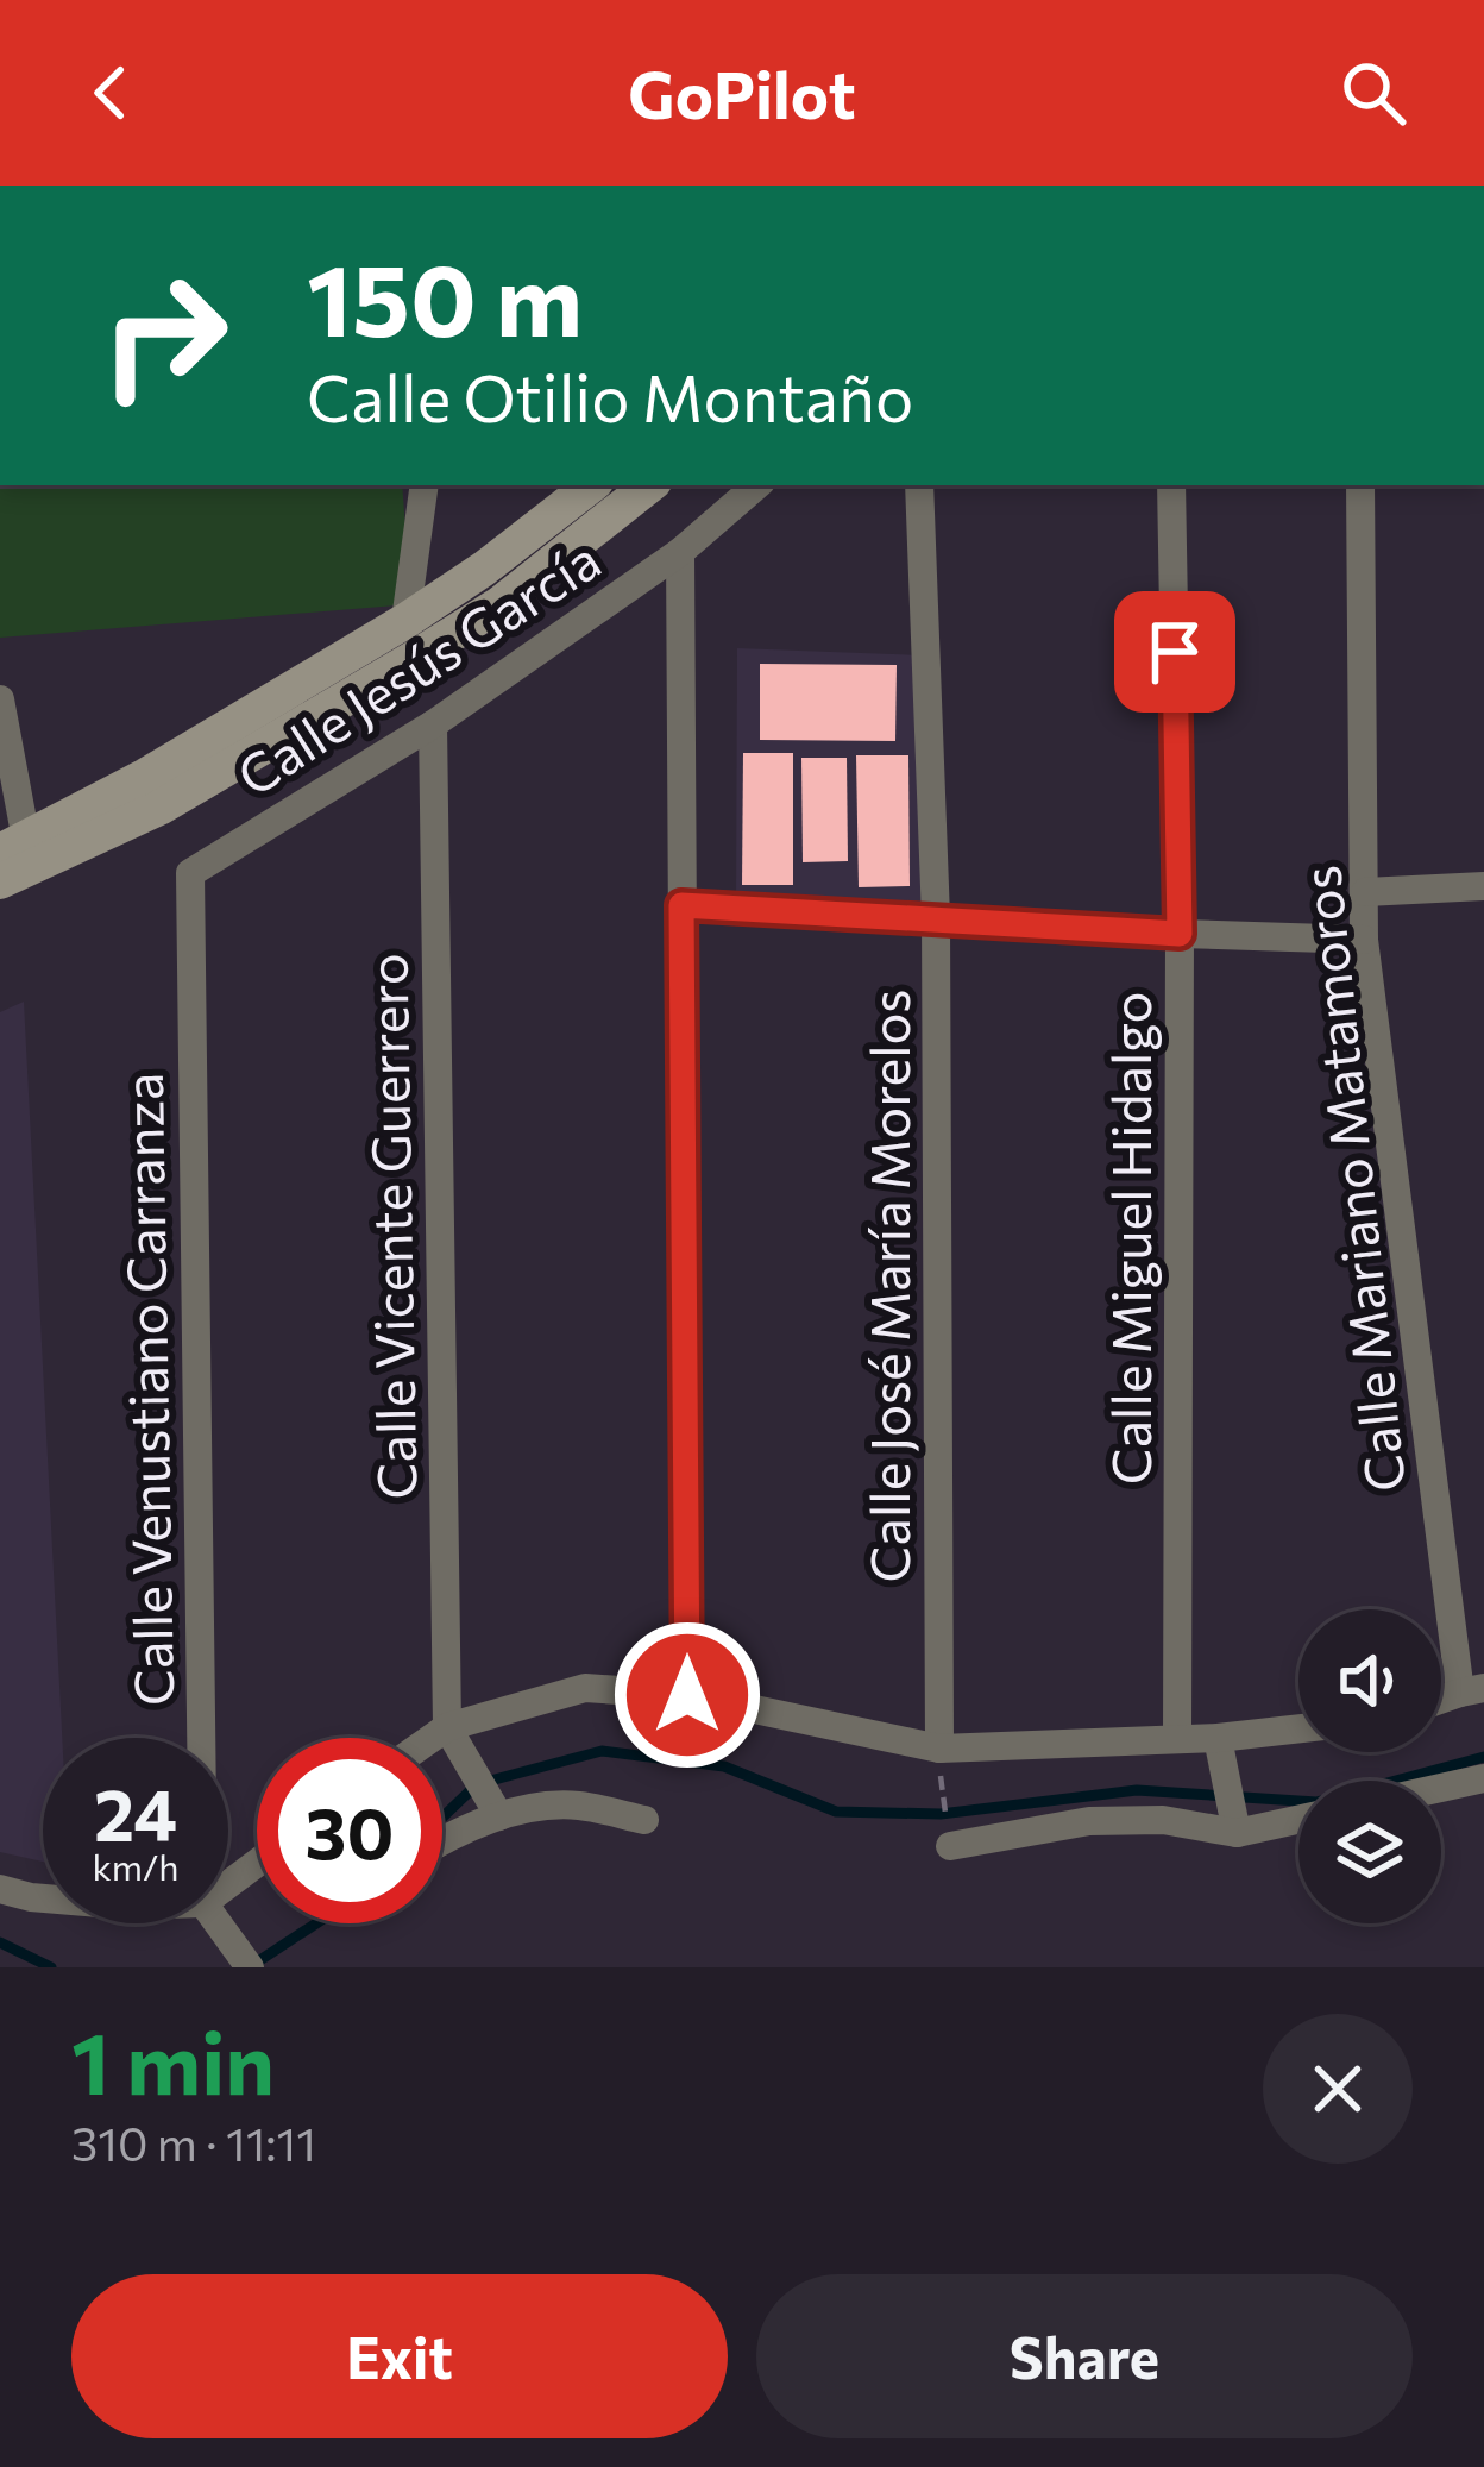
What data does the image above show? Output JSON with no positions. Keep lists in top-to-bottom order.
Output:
{
  "streets": {
    "street": [
      "Calle Jesús García",
      "Calle Mariano Matamoros",
      "Calle Vicente Guerrero",
      "Calle Miguel Hidalgo",
      "Calle José María Morelos",
      "Calle Venustiano Carranza"
    ]
  },
  "crossings": [
    ["Calle Jesús García", "Calle Vicente Guerrero"],
    ["Calle Jesús García", "Calle Venustiano Carranza"]
  ],
  "page": {
    "header": "GoPilot",
    "turn": ["150 m", "Calle Otilio Montaño"],
    "speed": "24 km/h",
    "limit": "30",
    "heading": ["1 min", "310 m · 11:11"],
    "buttons": ["Exit", "Share"]
  }
}
